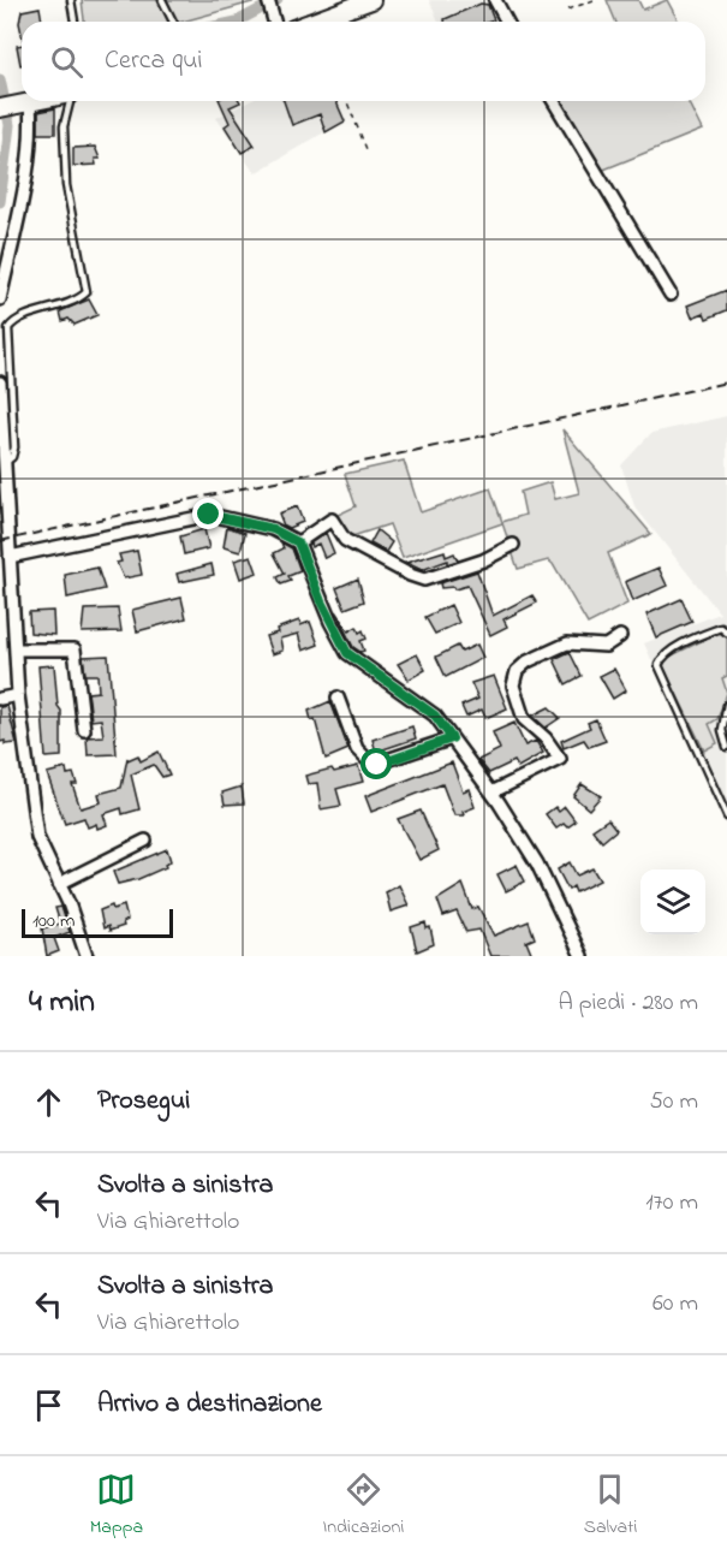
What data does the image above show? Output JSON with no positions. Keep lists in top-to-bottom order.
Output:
{
  "scale_bar": "100 m",
  "page": {
    "search": "Cerca qui",
    "scale": "100 m",
    "heading": ["4 min", "A piedi · 280 m"],
    "list": [
      ["Prosegui", "50 m"],
      ["Svolta a sinistra", "Via Ghiarettolo", "170 m"],
      ["Svolta a sinistra", "Via Ghiarettolo", "60 m"],
      "Arrivo a destinazione"
    ],
    "nav": ["Mappa", "Indicazioni", "Salvati"]
  }
}
